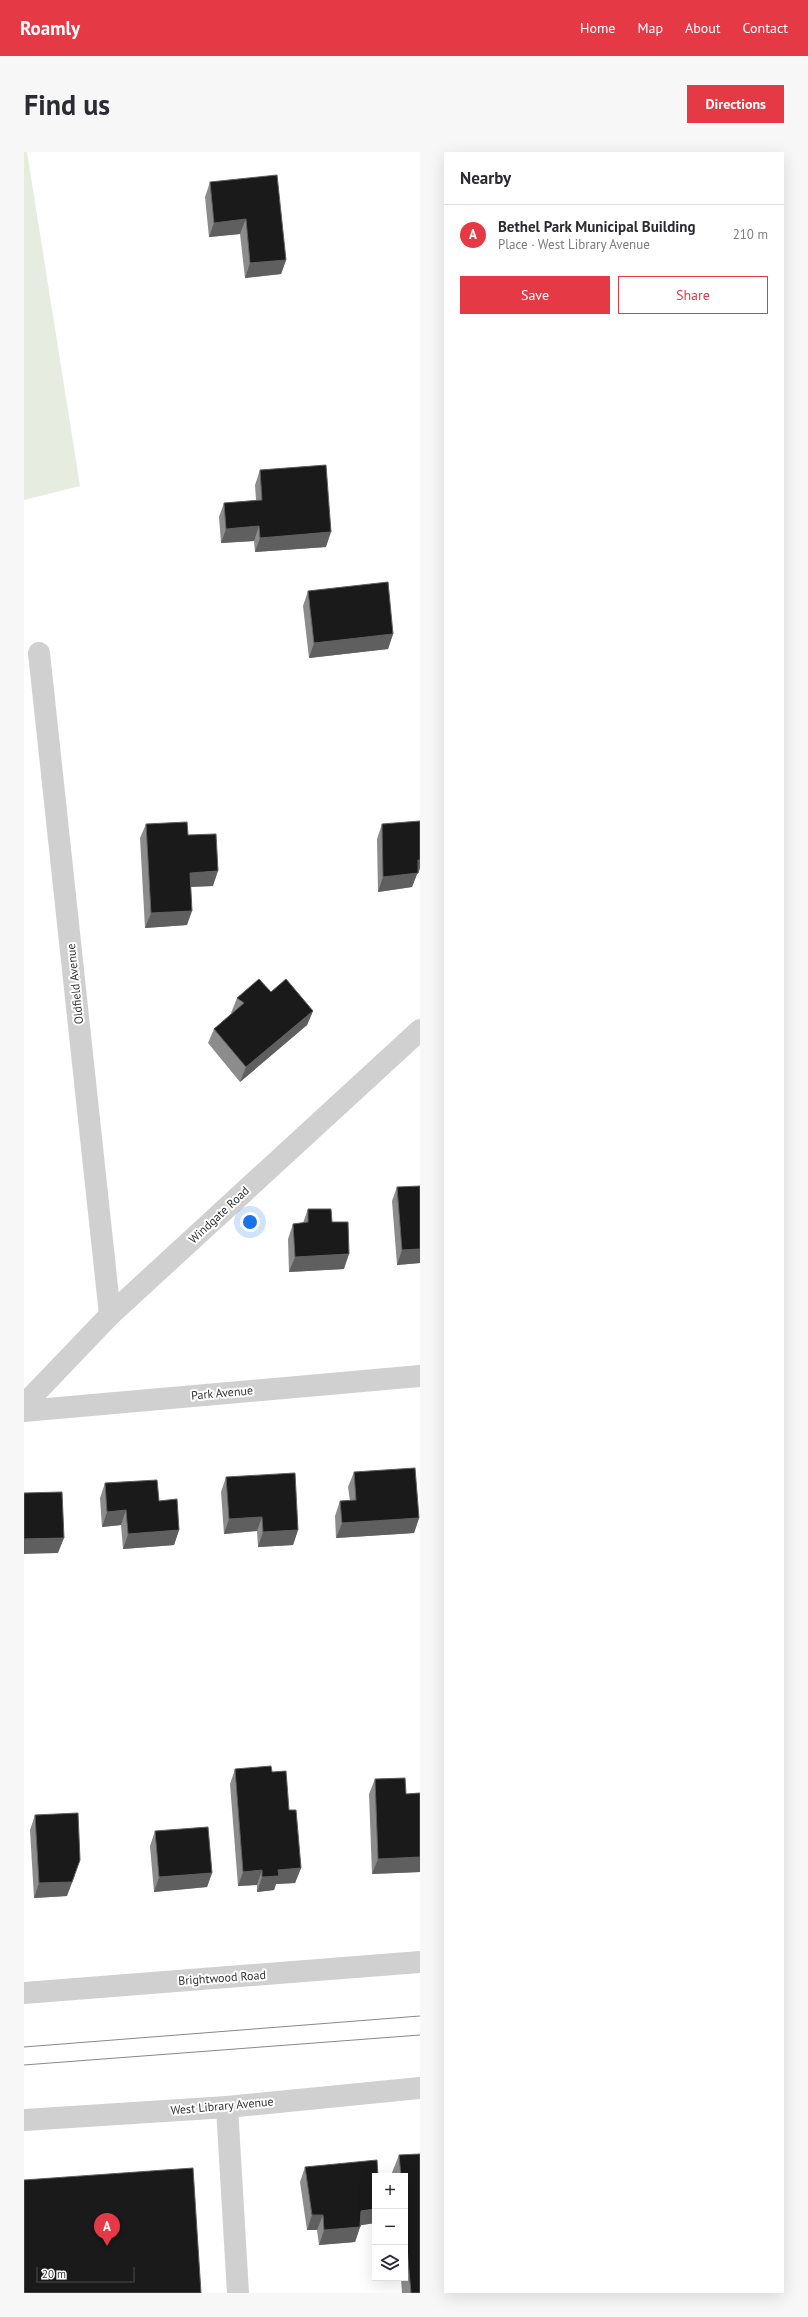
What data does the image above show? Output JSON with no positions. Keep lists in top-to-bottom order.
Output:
{
  "streets": {
    "street": [
      "Oldfield Avenue",
      "Windgate Road",
      "Park Avenue",
      "Brightwood Road",
      "West Library Avenue"
    ]
  },
  "crossings": [
    ["Oldfield Avenue", "Windgate Road"]
  ],
  "scale_bar": "20 m",
  "page": {
    "header": "Roamly",
    "nav": [
      "Home",
      "Map",
      "About",
      "Contact"
    ],
    "buttons": [
      "Directions",
      ["Save", "Share"]
    ],
    "title": "Find us",
    "heading": "Nearby",
    "list": [
      {
        "mark": "A",
        "name": "Bethel Park Municipal Building",
        "note": "Place · West Library Avenue",
        "value": "210 m"
      }
    ],
    "map_buttons": ["+", "−"],
    "pins": "A",
    "scale": "20 m"
  }
}
